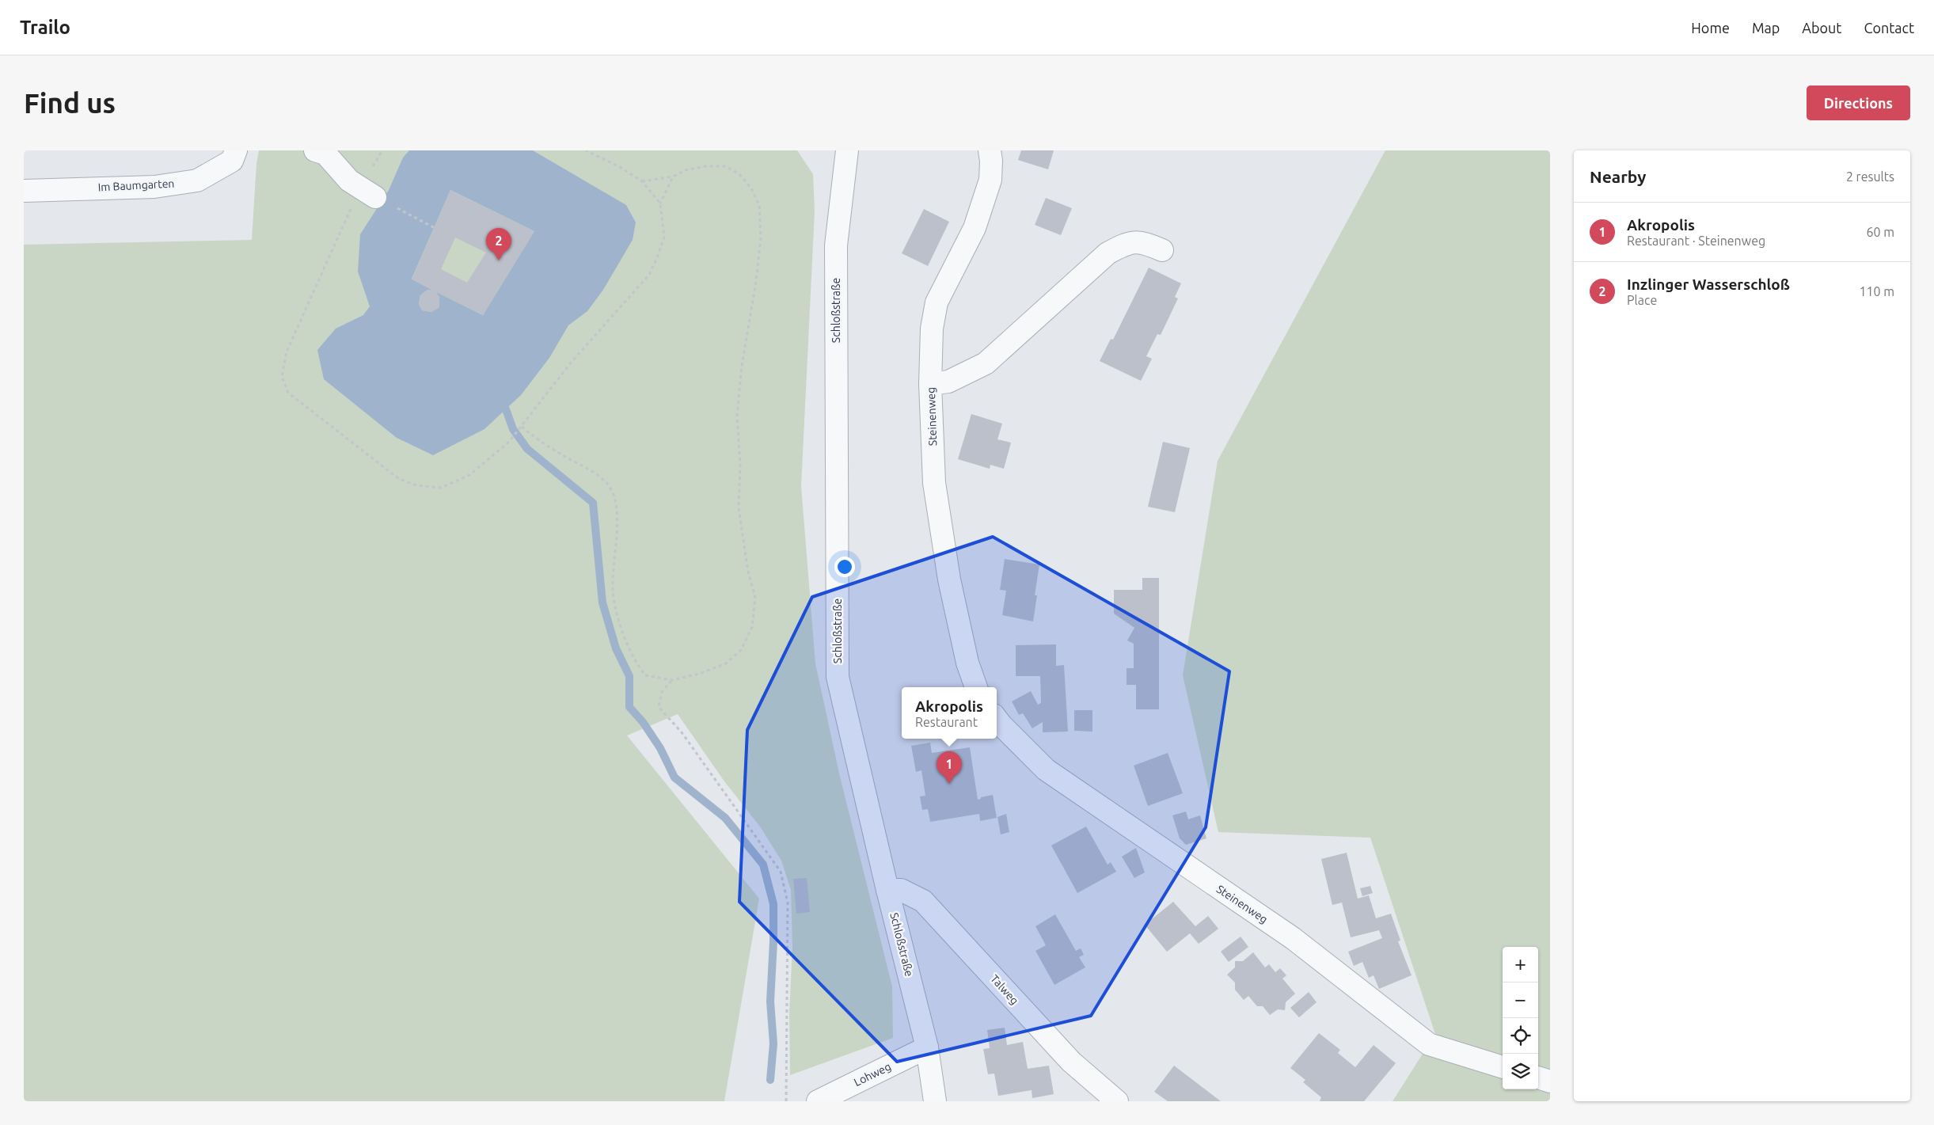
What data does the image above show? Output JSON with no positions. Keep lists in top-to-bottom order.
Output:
{
  "streets": {
    "street": [
      "Im Baumgarten",
      "Schloßstraße",
      "Steinenweg",
      "Talweg",
      "Lohweg"
    ]
  },
  "crossings": [
    ["Schloßstraße", "Talweg"],
    ["Schloßstraße", "Lohweg"]
  ],
  "page": {
    "header": "Trailo",
    "nav": [
      "Home",
      "Map",
      "About",
      "Contact"
    ],
    "buttons": "Directions",
    "title": "Find us",
    "heading": ["Nearby", "2 results"],
    "list": [
      {
        "mark": "1",
        "name": "Akropolis",
        "note": "Restaurant · Steinenweg",
        "value": "60 m"
      },
      {
        "mark": "2",
        "name": "Inzlinger Wasserschloß",
        "note": "Place",
        "value": "110 m"
      }
    ],
    "pins": ["2", "1"],
    "popup": ["Akropolis", "Restaurant"],
    "map_buttons": ["+", "−"]
  }
}
